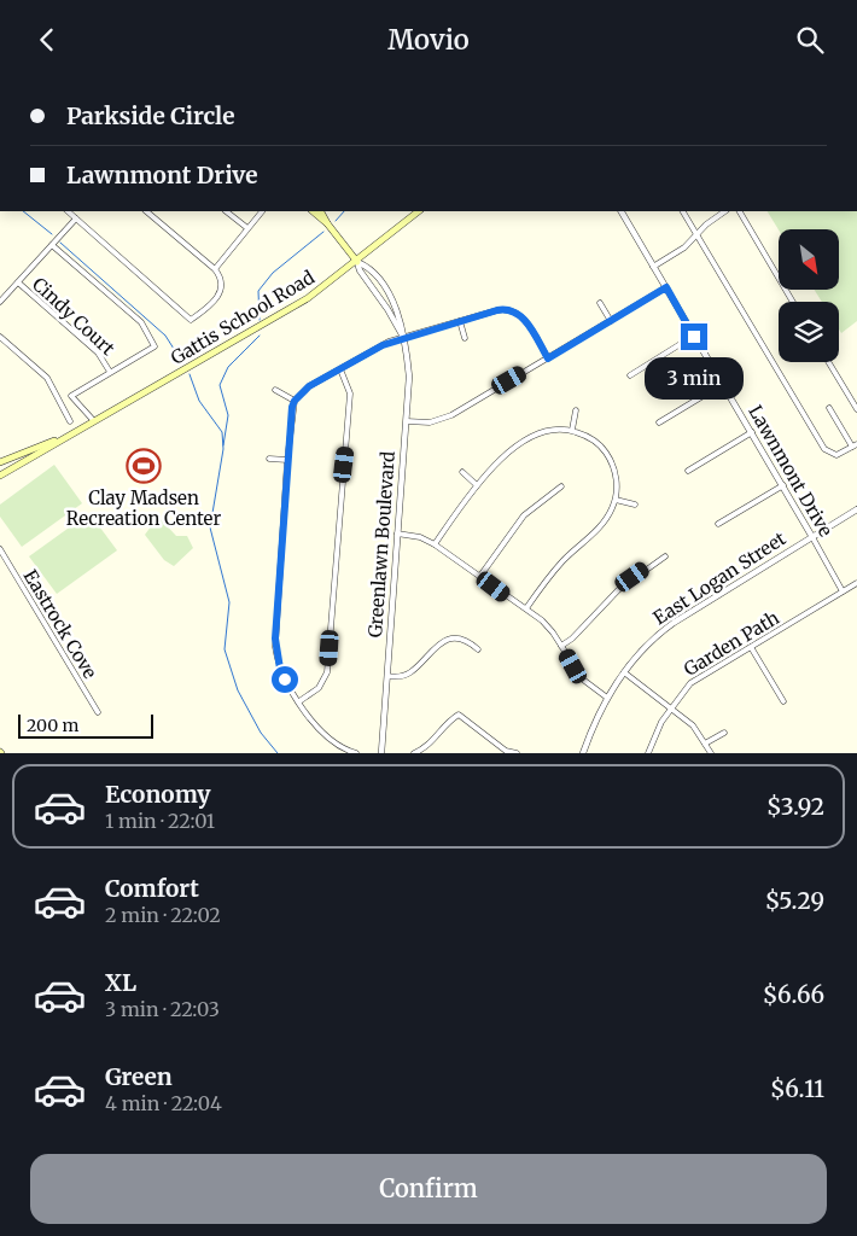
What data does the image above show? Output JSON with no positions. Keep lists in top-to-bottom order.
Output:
{
  "streets": {
    "main road": ["Gattis School Road", "Greenlawn Boulevard"],
    "street": [
      "Cindy Court",
      "Lawnmont Drive",
      "East Logan Street",
      "Eastrock Cove",
      "Garden Path"
    ]
  },
  "crossings": [
    ["Gattis School Road", "Greenlawn Boulevard"],
    ["Lawnmont Drive", "East Logan Street"],
    ["Lawnmont Drive", "Garden Path"]
  ],
  "places": {
    "sports": ["Clay Madsen Recreation Center"]
  },
  "scale_bar": "200 m",
  "north": "bottom right",
  "page": {
    "header": "Movio",
    "banner": ["Parkside Circle", "Lawnmont Drive"],
    "bubble": "3 min",
    "scale": "200 m",
    "list": [
      {
        "name": "Economy",
        "note": "1 min · 22:01",
        "value": "$3.92"
      },
      {
        "name": "Comfort",
        "note": "2 min · 22:02",
        "value": "$5.29"
      },
      {
        "name": "XL",
        "note": "3 min · 22:03",
        "value": "$6.66"
      },
      {
        "name": "Green",
        "note": "4 min · 22:04",
        "value": "$6.11"
      }
    ],
    "buttons": "Confirm"
  }
}
